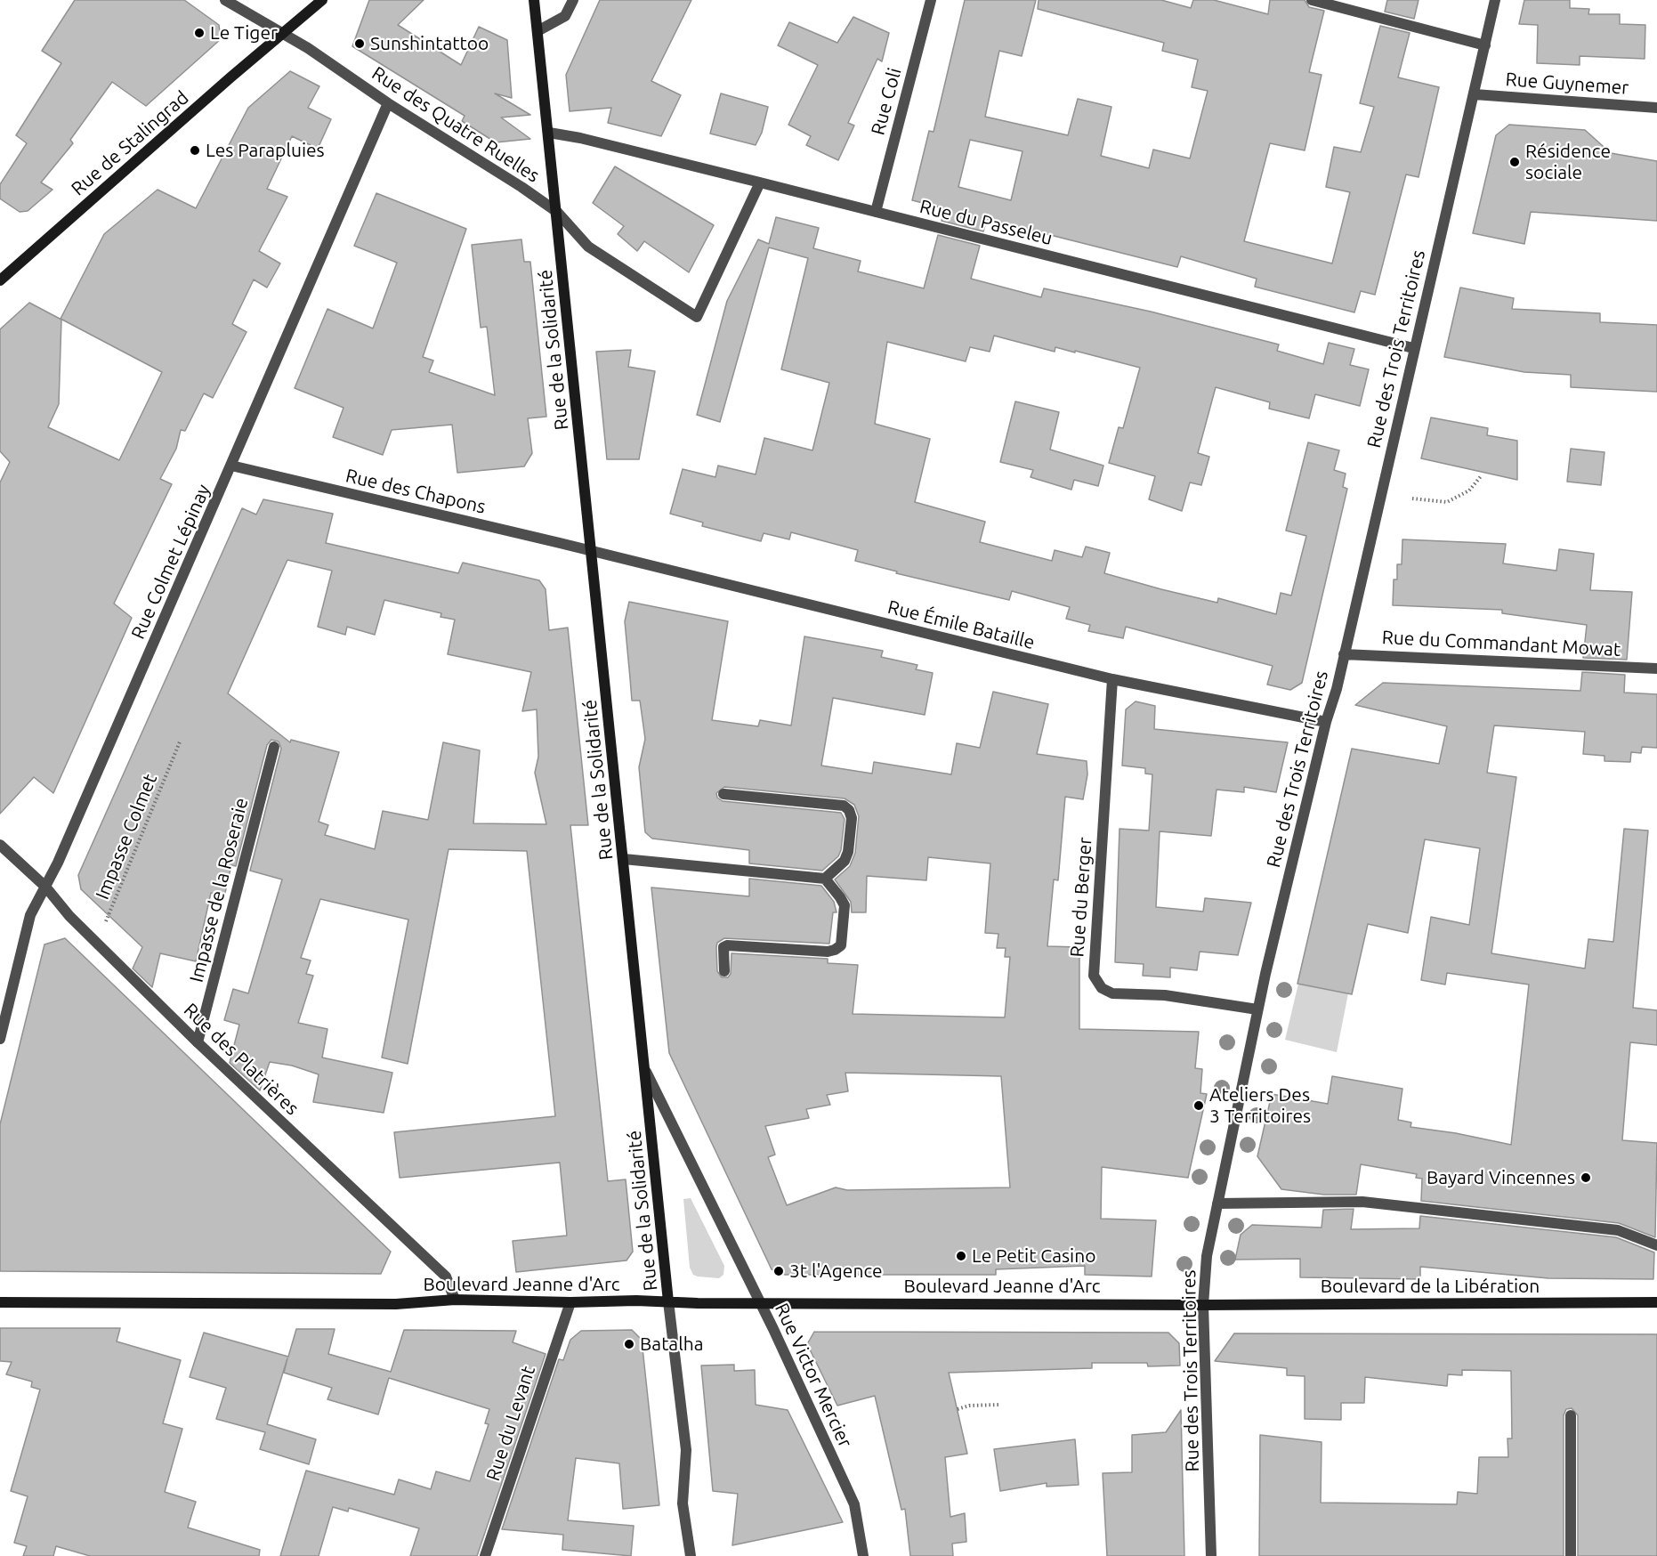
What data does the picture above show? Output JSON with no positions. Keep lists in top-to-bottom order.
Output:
{
  "streets": {
    "street": [
      "Rue Guynemer",
      "Rue Coli",
      "Rue des Quatre Ruelles",
      "Rue de Stalingrad",
      "Rue du Passeleu",
      "Rue des Trois Territoires",
      "Rue de la Solidarité",
      "Rue des Chapons",
      "Rue Colmet Lépinay",
      "Rue Émile Bataille",
      "Rue du Commandant Mowat",
      "Impasse de la Roseraie",
      "Rue du Berger",
      "Rue des Platrières",
      "Boulevard Jeanne d'Arc",
      "Boulevard de la Libération",
      "Rue Victor Mercier",
      "Rue du Levant"
    ],
    "path": ["Impasse Colmet"]
  },
  "crossings": [
    ["Rue Guynemer", "Rue des Trois Territoires"],
    ["Rue Coli", "Rue du Passeleu"],
    ["Rue des Quatre Ruelles", "Rue de Stalingrad"],
    ["Rue des Quatre Ruelles", "Rue du Passeleu"],
    ["Rue des Quatre Ruelles", "Rue de la Solidarité"],
    ["Rue des Quatre Ruelles", "Rue Colmet Lépinay"],
    ["Rue du Passeleu", "Rue des Trois Territoires"],
    ["Rue du Passeleu", "Rue de la Solidarité"],
    ["Rue des Trois Territoires", "Rue Émile Bataille"],
    ["Rue des Trois Territoires", "Rue du Commandant Mowat"],
    ["Rue des Trois Territoires", "Rue du Berger"],
    ["Rue des Trois Territoires", "Boulevard Jeanne d'Arc"],
    ["Rue des Trois Territoires", "Boulevard de la Libération"],
    ["Rue de la Solidarité", "Rue des Chapons"],
    ["Rue de la Solidarité", "Rue Émile Bataille"],
    ["Rue de la Solidarité", "Boulevard Jeanne d'Arc"],
    ["Rue de la Solidarité", "Rue Victor Mercier"],
    ["Rue des Chapons", "Rue Colmet Lépinay"],
    ["Rue des Chapons", "Rue Émile Bataille"],
    ["Rue Colmet Lépinay", "Rue des Platrières"],
    ["Rue Émile Bataille", "Rue du Berger"],
    ["Impasse Colmet", "Rue des Platrières"],
    ["Impasse de la Roseraie", "Rue des Platrières"],
    ["Rue des Platrières", "Boulevard Jeanne d'Arc"],
    ["Boulevard Jeanne d'Arc", "Boulevard de la Libération"],
    ["Boulevard Jeanne d'Arc", "Rue Victor Mercier"],
    ["Boulevard Jeanne d'Arc", "Rue du Levant"]
  ],
  "places": [
    "Le Tiger",
    "Sunshintattoo",
    "Les Parapluies",
    "Résidence sociale",
    "Ateliers Des 3 Territoires",
    "Bayard Vincennes",
    "Le Petit Casino",
    "3t l'Agence",
    "Batalha"
  ]
}
